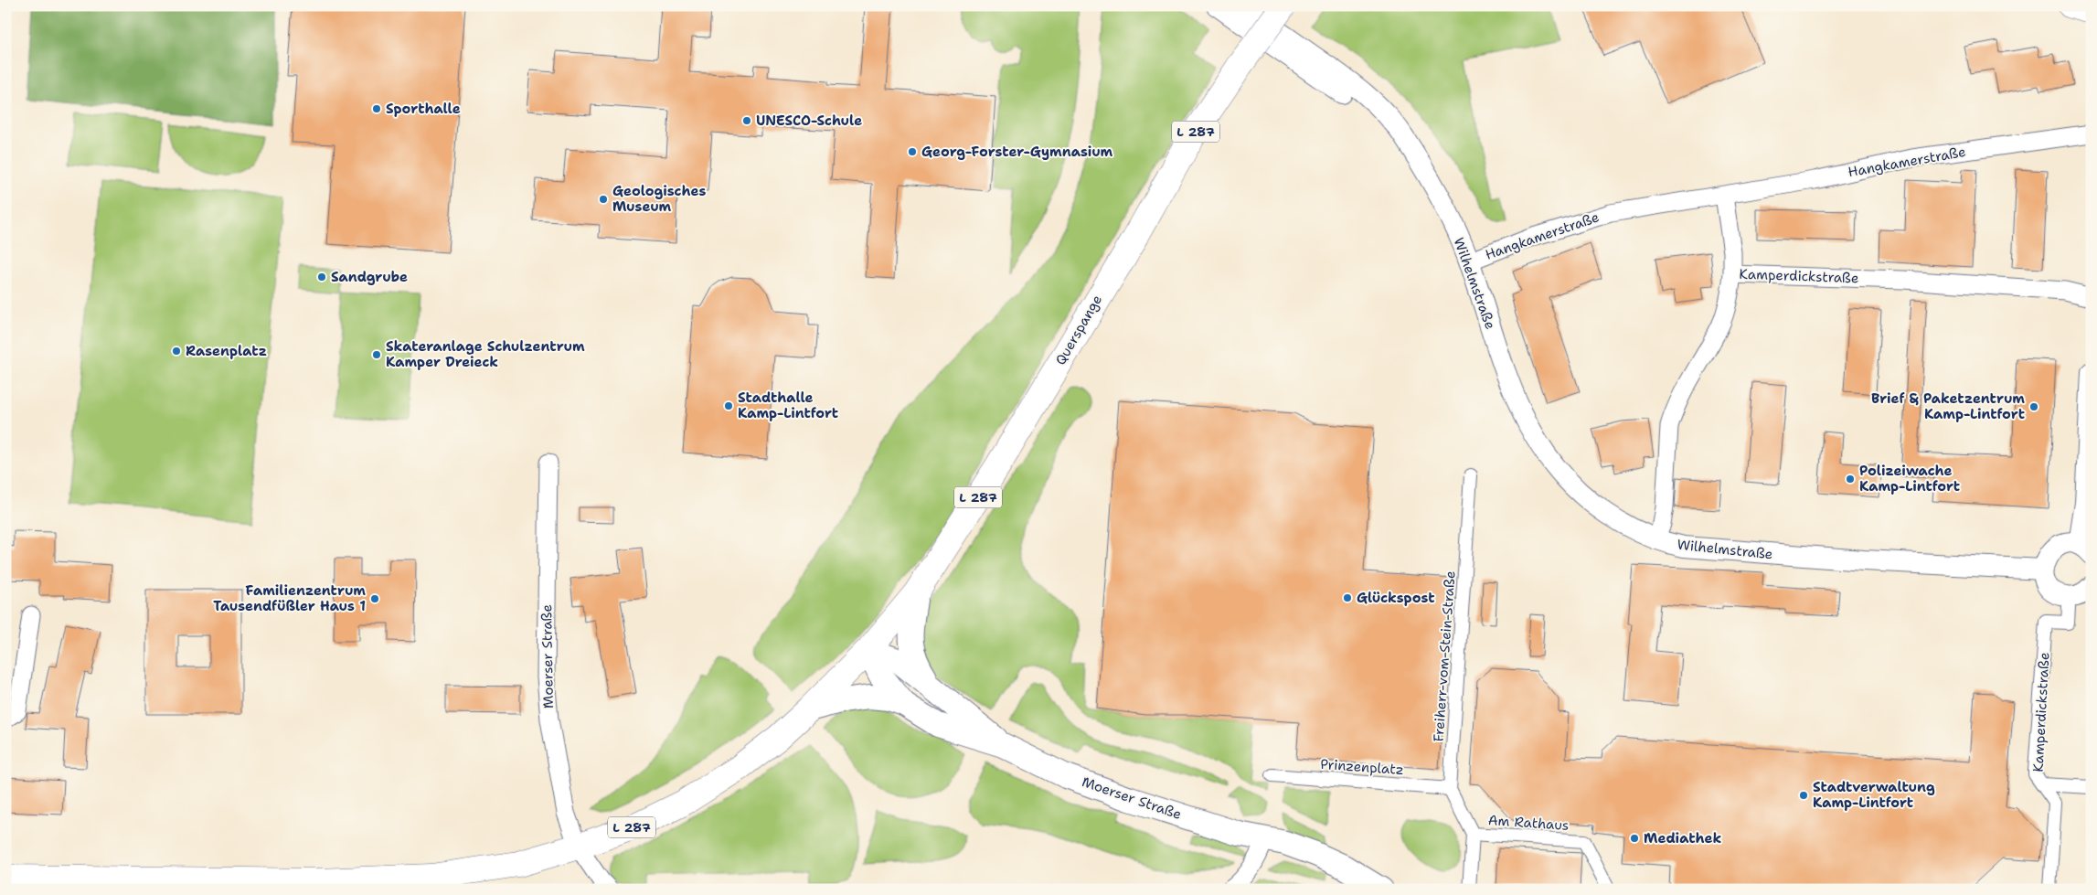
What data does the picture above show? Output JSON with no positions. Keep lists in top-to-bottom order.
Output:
{
  "streets": {
    "main road": ["L 287", "Querspange", "Moerser Straße"],
    "street": [
      "Hangkamerstraße",
      "Kamperdickstraße",
      "Wilhelmstraße",
      "Freiherr-vom-Stein-Straße",
      "Prinzenplatz",
      "Am Rathaus"
    ]
  },
  "crossings": [
    ["Hangkamerstraße", "Wilhelmstraße"],
    ["Kamperdickstraße", "Wilhelmstraße"],
    ["Querspange", "Moerser Straße"],
    ["Freiherr-vom-Stein-Straße", "Prinzenplatz"]
  ],
  "places": [
    "Sporthalle",
    "UNESCO-Schule",
    "Georg-Forster-Gymnasium",
    "Geologisches Museum",
    "Sandgrube",
    "Rasenplatz",
    "Skateranlage Schulzentrum Kamper Dreieck",
    "Stadthalle Kamp-Lintfort",
    "Brief & Paketzentrum Kamp-Lintfort",
    "Polizeiwache Kamp-Lintfort",
    "Glückspost",
    "Familienzentrum Tausendfüßler Haus 1",
    "Stadtverwaltung Kamp-Lintfort",
    "Mediathek"
  ]
}
